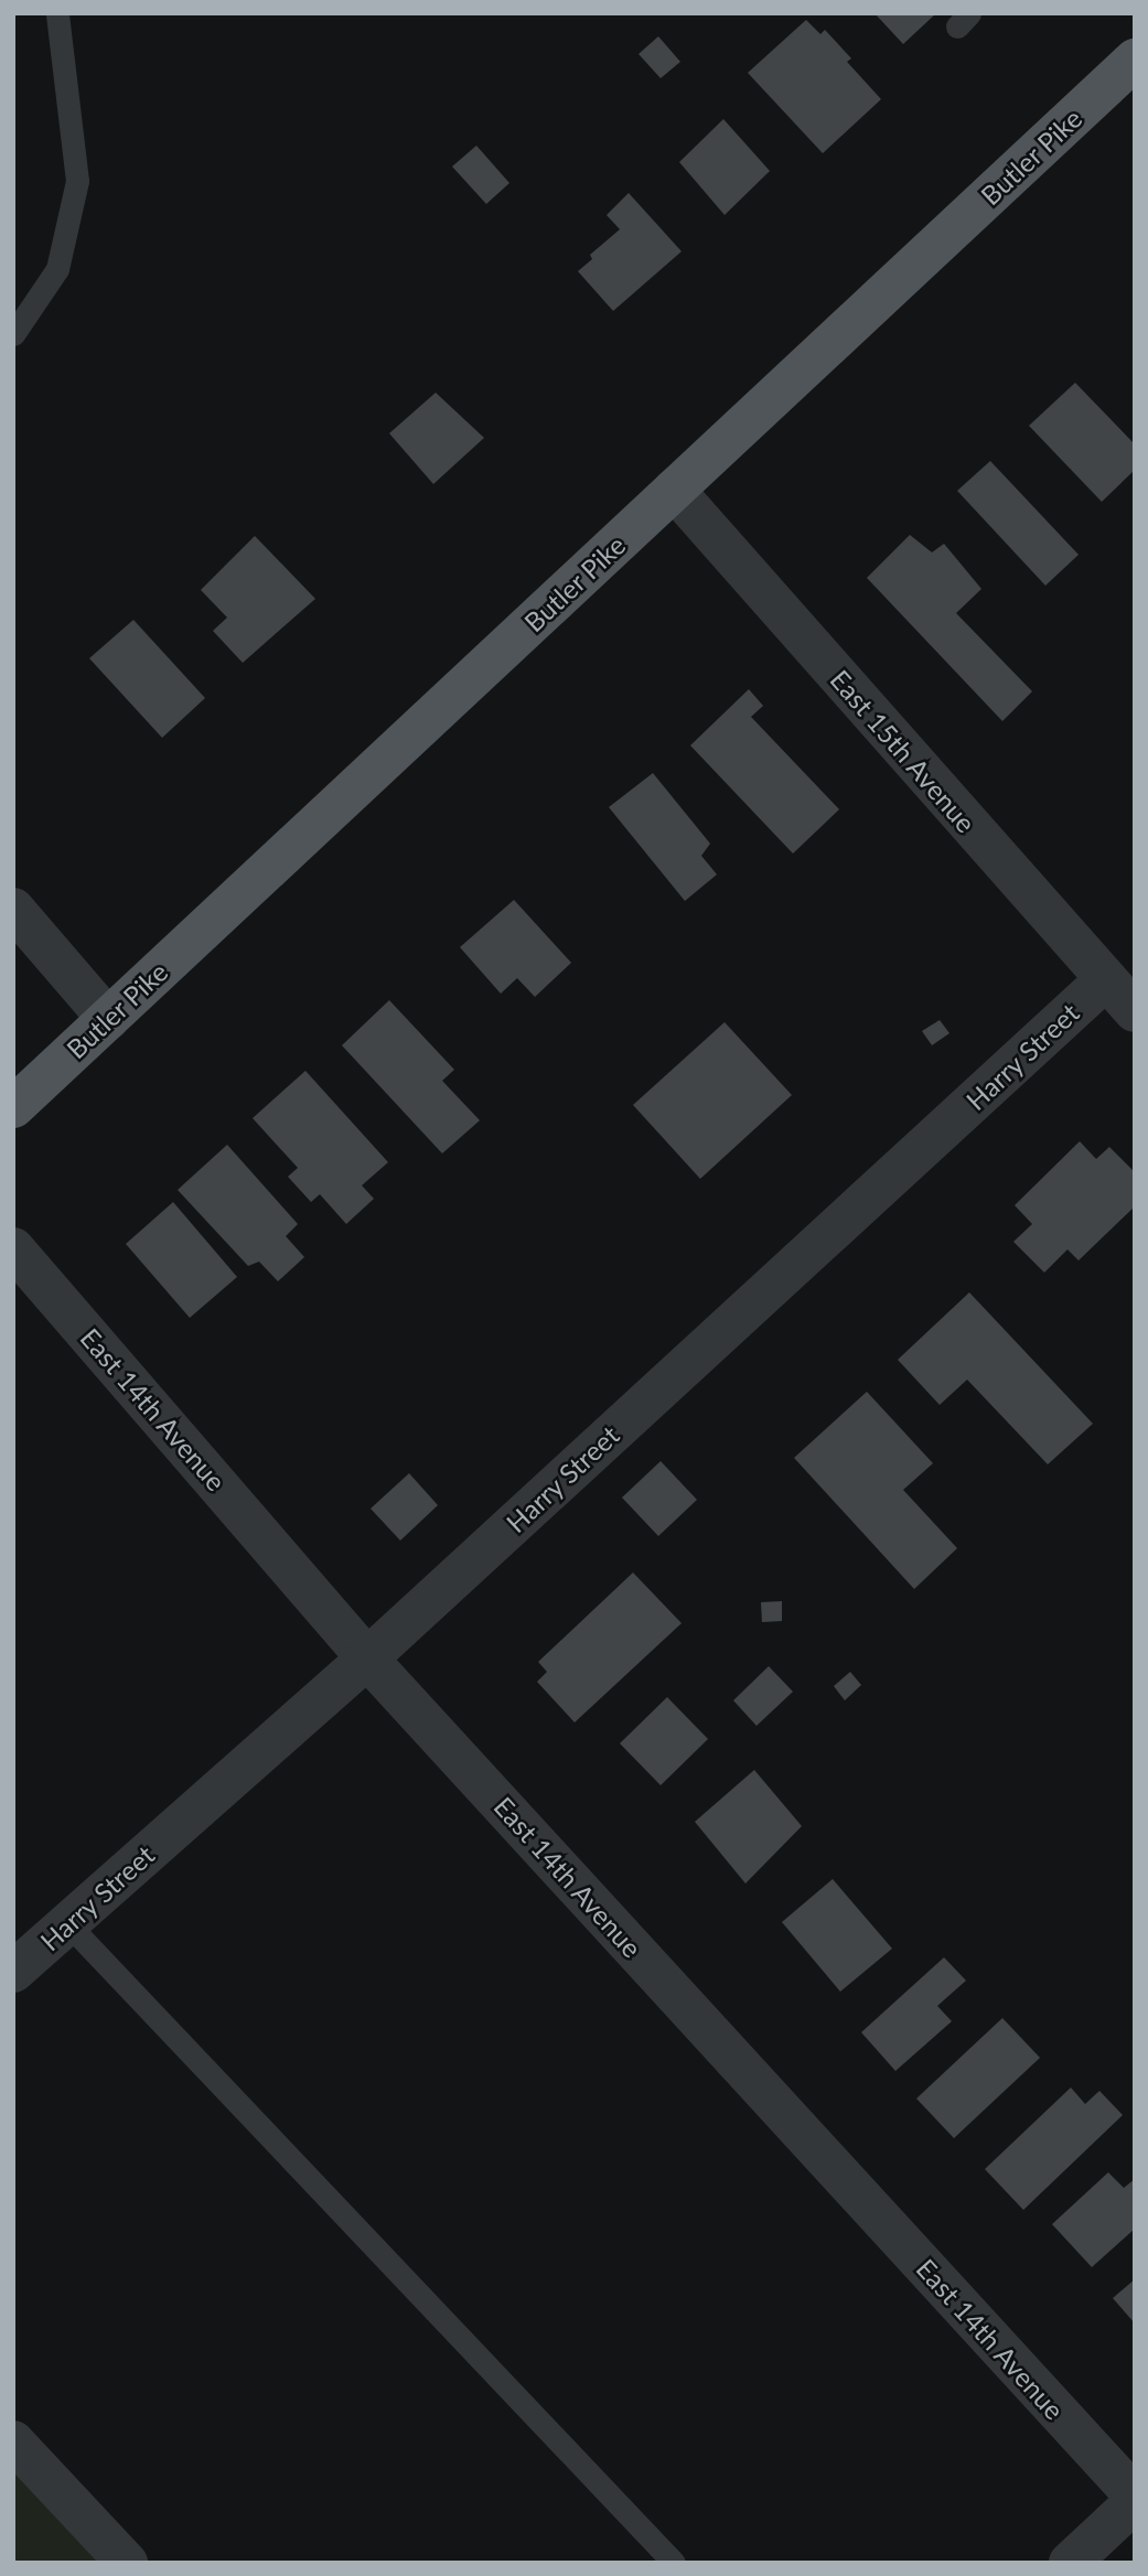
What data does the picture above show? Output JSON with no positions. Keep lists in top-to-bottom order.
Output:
{
  "streets": {
    "main road": ["Butler Pike"],
    "street": ["East 15th Avenue", "Harry Street", "East 14th Avenue"]
  },
  "crossings": [
    ["Butler Pike", "East 15th Avenue"],
    ["East 15th Avenue", "Harry Street"],
    ["Harry Street", "East 14th Avenue"]
  ]
}
